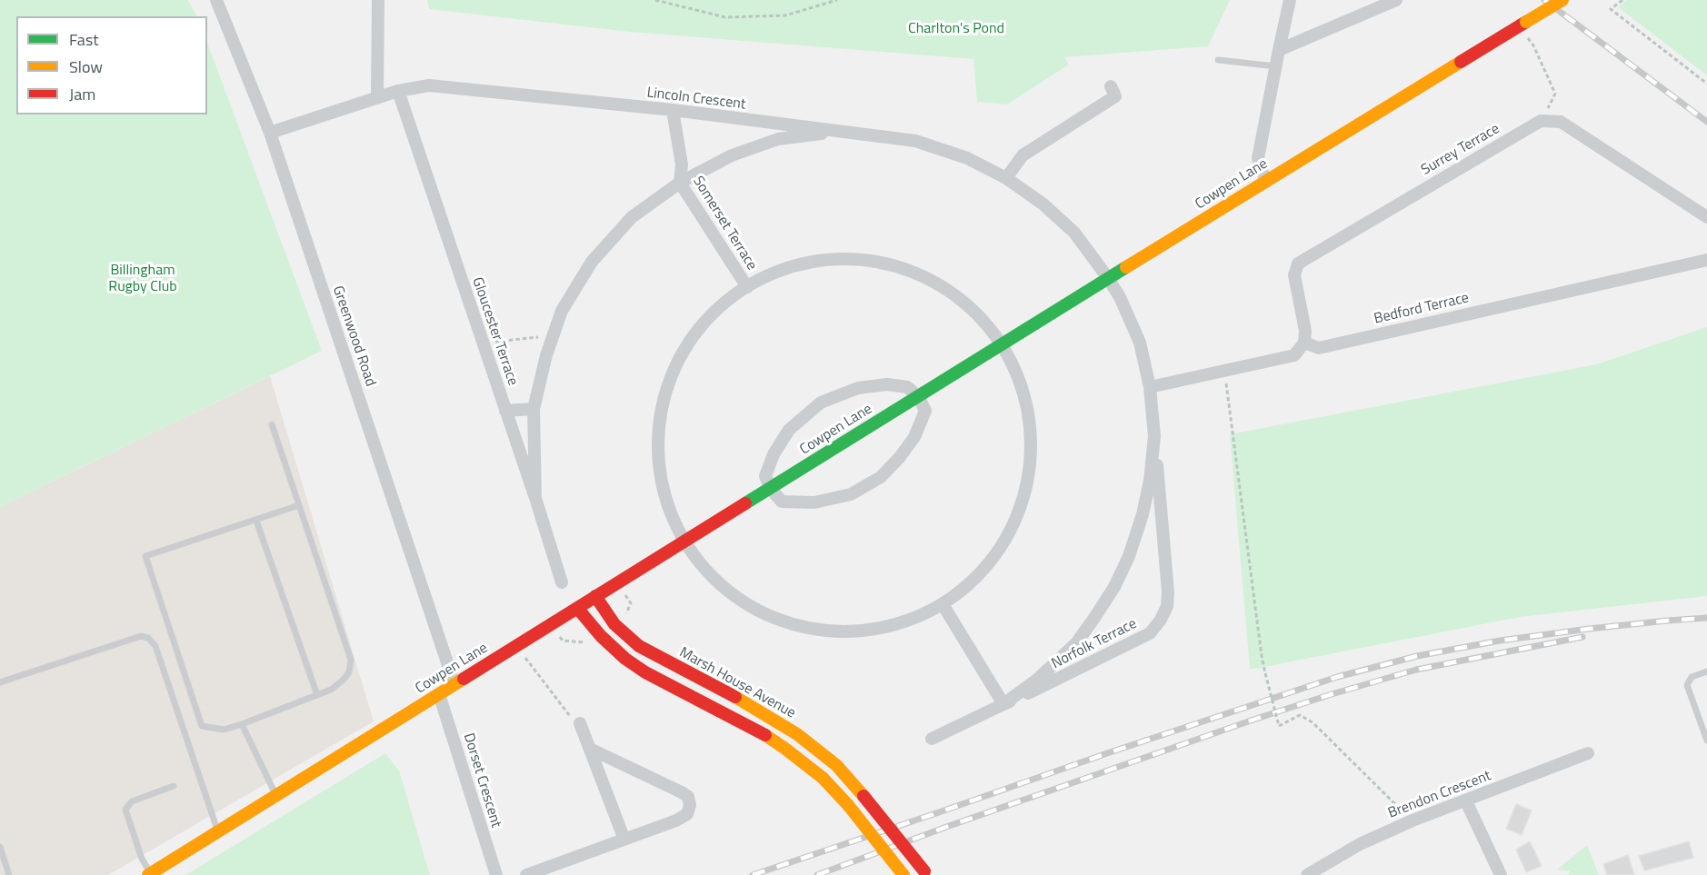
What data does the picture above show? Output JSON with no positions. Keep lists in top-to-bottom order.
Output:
{
  "streets": {
    "street": [
      "Lincoln Crescent",
      "Surrey Terrace",
      "Cowpen Lane",
      "Somerset Terrace",
      "Bedford Terrace",
      "Gloucester Terrace",
      "Greenwood Road",
      "Norfolk Terrace",
      "Marsh House Avenue",
      "Dorset Crescent",
      "Brendon Crescent"
    ]
  },
  "crossings": [
    ["Lincoln Crescent", "Cowpen Lane"],
    ["Lincoln Crescent", "Somerset Terrace"],
    ["Lincoln Crescent", "Gloucester Terrace"],
    ["Lincoln Crescent", "Greenwood Road"],
    ["Lincoln Crescent", "Norfolk Terrace"],
    ["Surrey Terrace", "Bedford Terrace"],
    ["Cowpen Lane", "Greenwood Road"],
    ["Cowpen Lane", "Marsh House Avenue"],
    ["Cowpen Lane", "Dorset Crescent"]
  ],
  "parks": ["Charlton's Pond", "Billingham Rugby Club"],
  "legend": ["Fast", "Slow", "Jam"]
}
